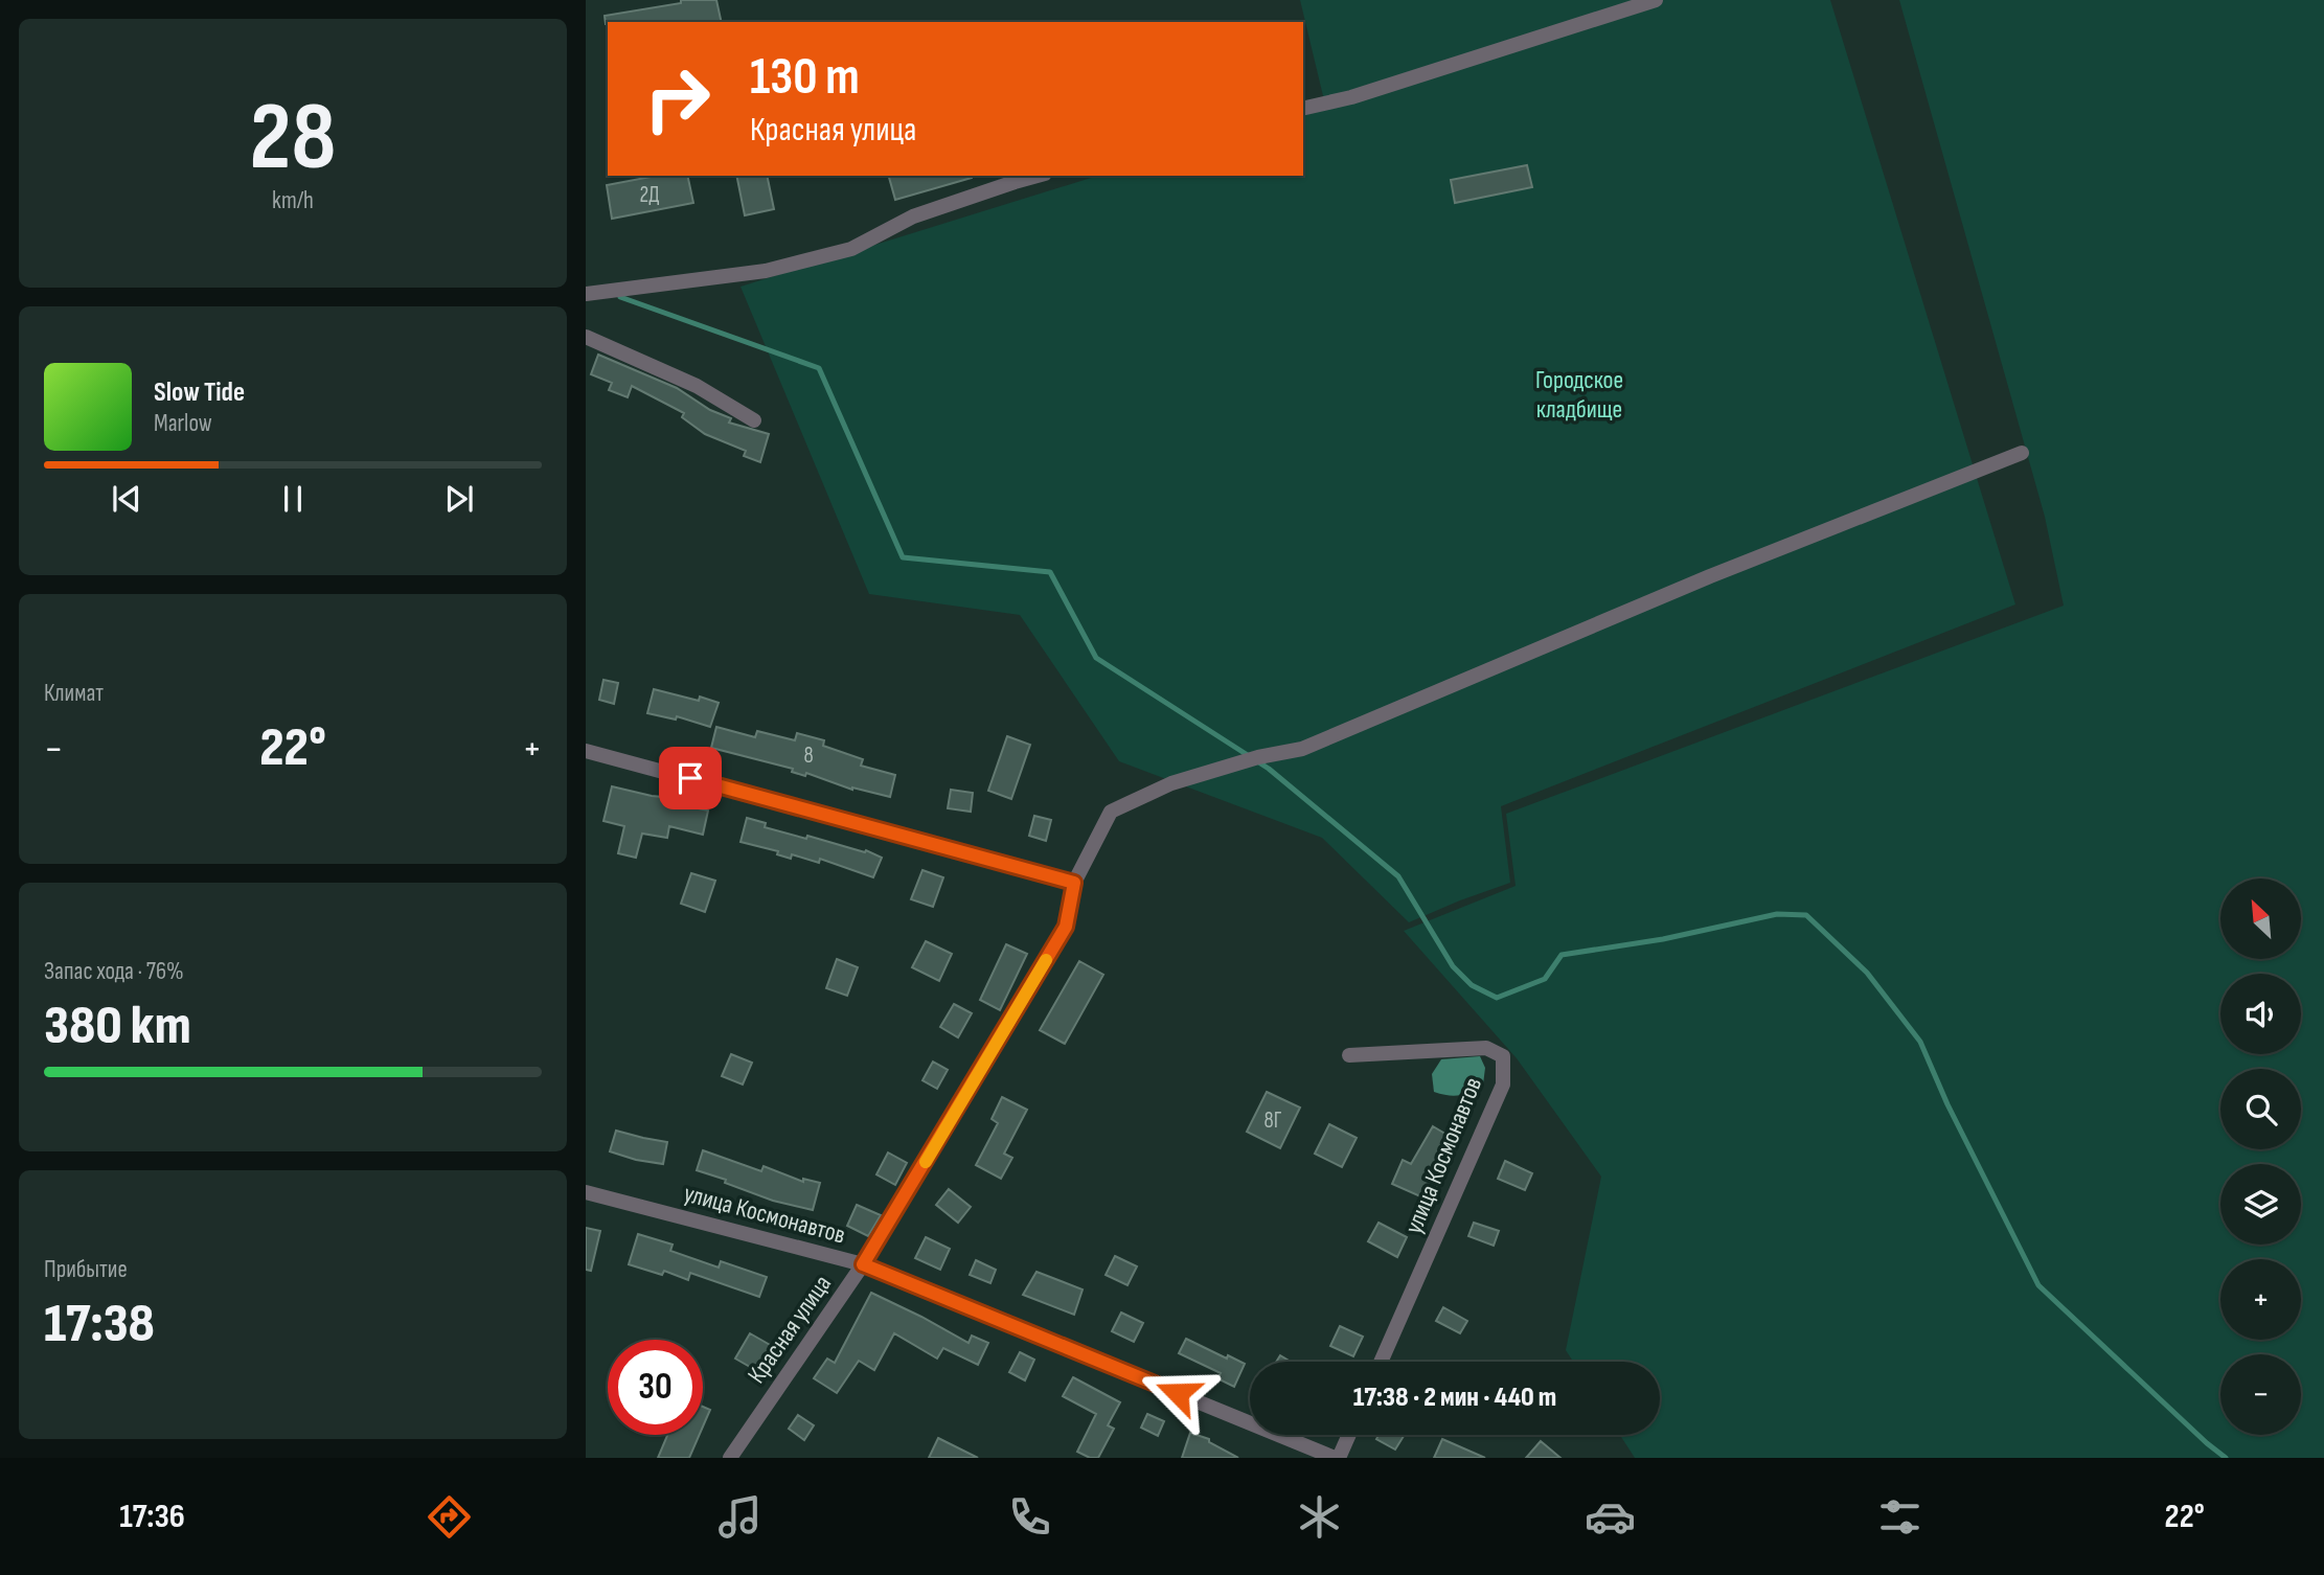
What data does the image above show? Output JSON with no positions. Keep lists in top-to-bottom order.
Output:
{
  "streets": {
    "street": ["улица Космонавтов", "Красная улица"]
  },
  "crossings": [
    ["улица Космонавтов", "Красная улица"]
  ],
  "parks": ["Городское кладбище"],
  "house_numbers": ["2Д", "8", "8Г"],
  "north": "top left",
  "page": {
    "tile": [
      ["28", "km/h"],
      "Климат",
      ["Запас хода · 76%", "380 km"],
      ["Прибытие", "17:38"]
    ],
    "turn": ["130 m", "Красная улица"],
    "song": ["Slow Tide", "Marlow"],
    "heat": ["−", "22°", "+"],
    "map_buttons": ["+", "−"],
    "limit": "30",
    "trip": "17:38 · 2 мин · 440 m",
    "tabs": ["17:36", "22°"]
  }
}
